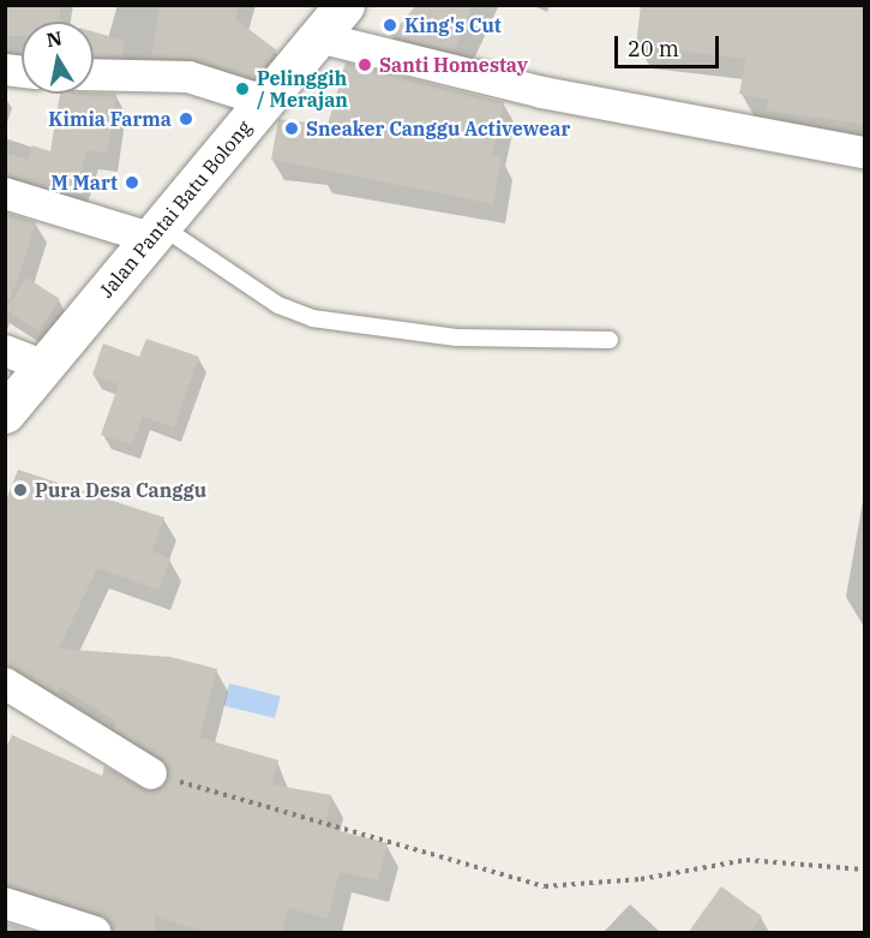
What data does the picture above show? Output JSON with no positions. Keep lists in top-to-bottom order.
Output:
{
  "streets": {
    "street": ["Jalan Pantai Batu Bolong"]
  },
  "places": [
    "King's Cut",
    "Santi Homestay",
    "Pelinggih / Merajan",
    "Kimia Farma",
    "Sneaker Canggu Activewear",
    "M Mart",
    "Pura Desa Canggu"
  ],
  "scale_bar": "20 m",
  "north": "top"
}
